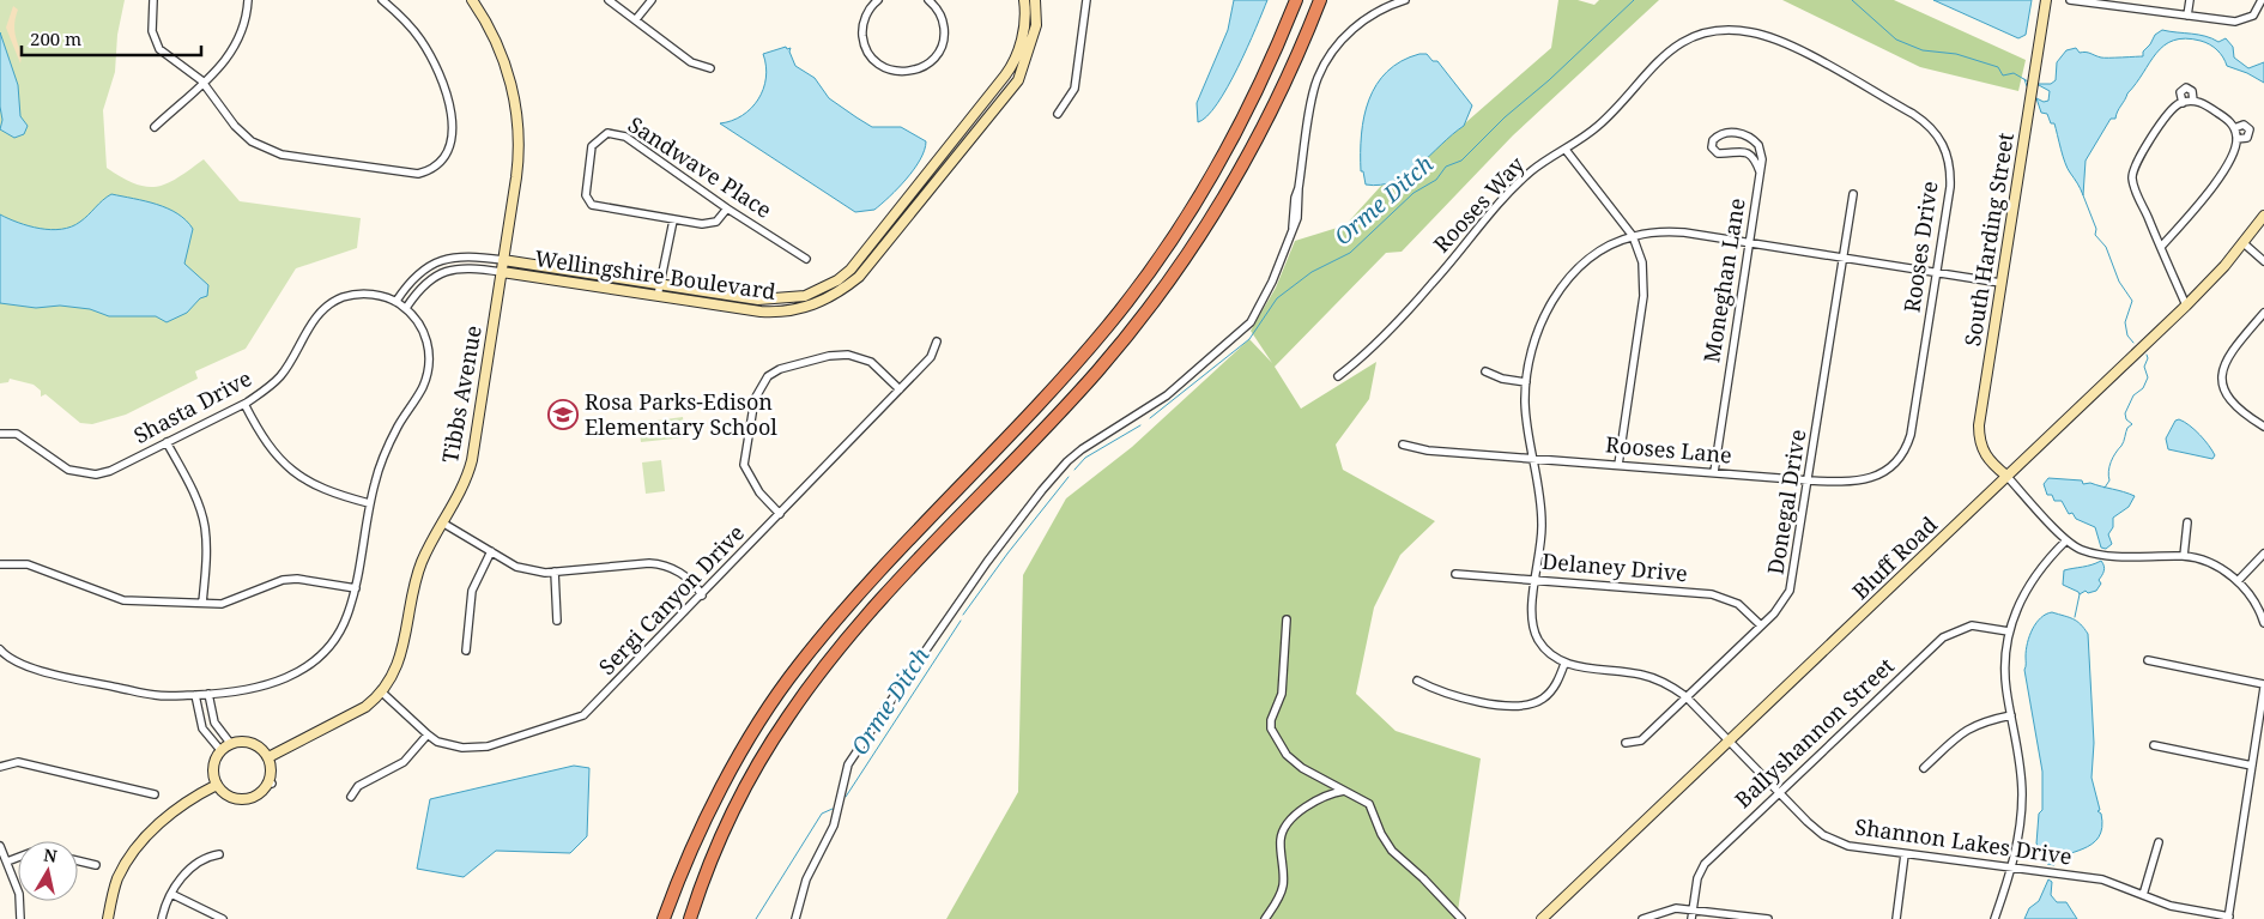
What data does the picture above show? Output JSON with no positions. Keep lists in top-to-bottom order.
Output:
{
  "streets": {
    "street": [
      "Sandwave Place",
      "Rooses Way",
      "South Harding Street",
      "Rooses Drive",
      "Wellingshire Boulevard",
      "Moneghan Lane",
      "Tibbs Avenue",
      "Shasta Drive",
      "Rooses Lane",
      "Donegal Drive",
      "Bluff Road",
      "Delaney Drive",
      "Sergi Canyon Drive",
      "Ballyshannon Street",
      "Shannon Lakes Drive"
    ]
  },
  "crossings": [
    ["Rooses Way", "Rooses Drive"],
    ["South Harding Street", "Bluff Road"],
    ["Rooses Drive", "Rooses Lane"],
    ["Wellingshire Boulevard", "Tibbs Avenue"],
    ["Wellingshire Boulevard", "Shasta Drive"],
    ["Moneghan Lane", "Rooses Lane"],
    ["Tibbs Avenue", "Sergi Canyon Drive"],
    ["Rooses Lane", "Donegal Drive"],
    ["Donegal Drive", "Delaney Drive"],
    ["Donegal Drive", "Shannon Lakes Drive"],
    ["Bluff Road", "Shannon Lakes Drive"],
    ["Ballyshannon Street", "Shannon Lakes Drive"]
  ],
  "water": ["Orme Ditch"],
  "places": {
    "school or university": ["Rosa Parks-Edison Elementary School"]
  },
  "scale_bar": "200 m",
  "north": "top"
}
